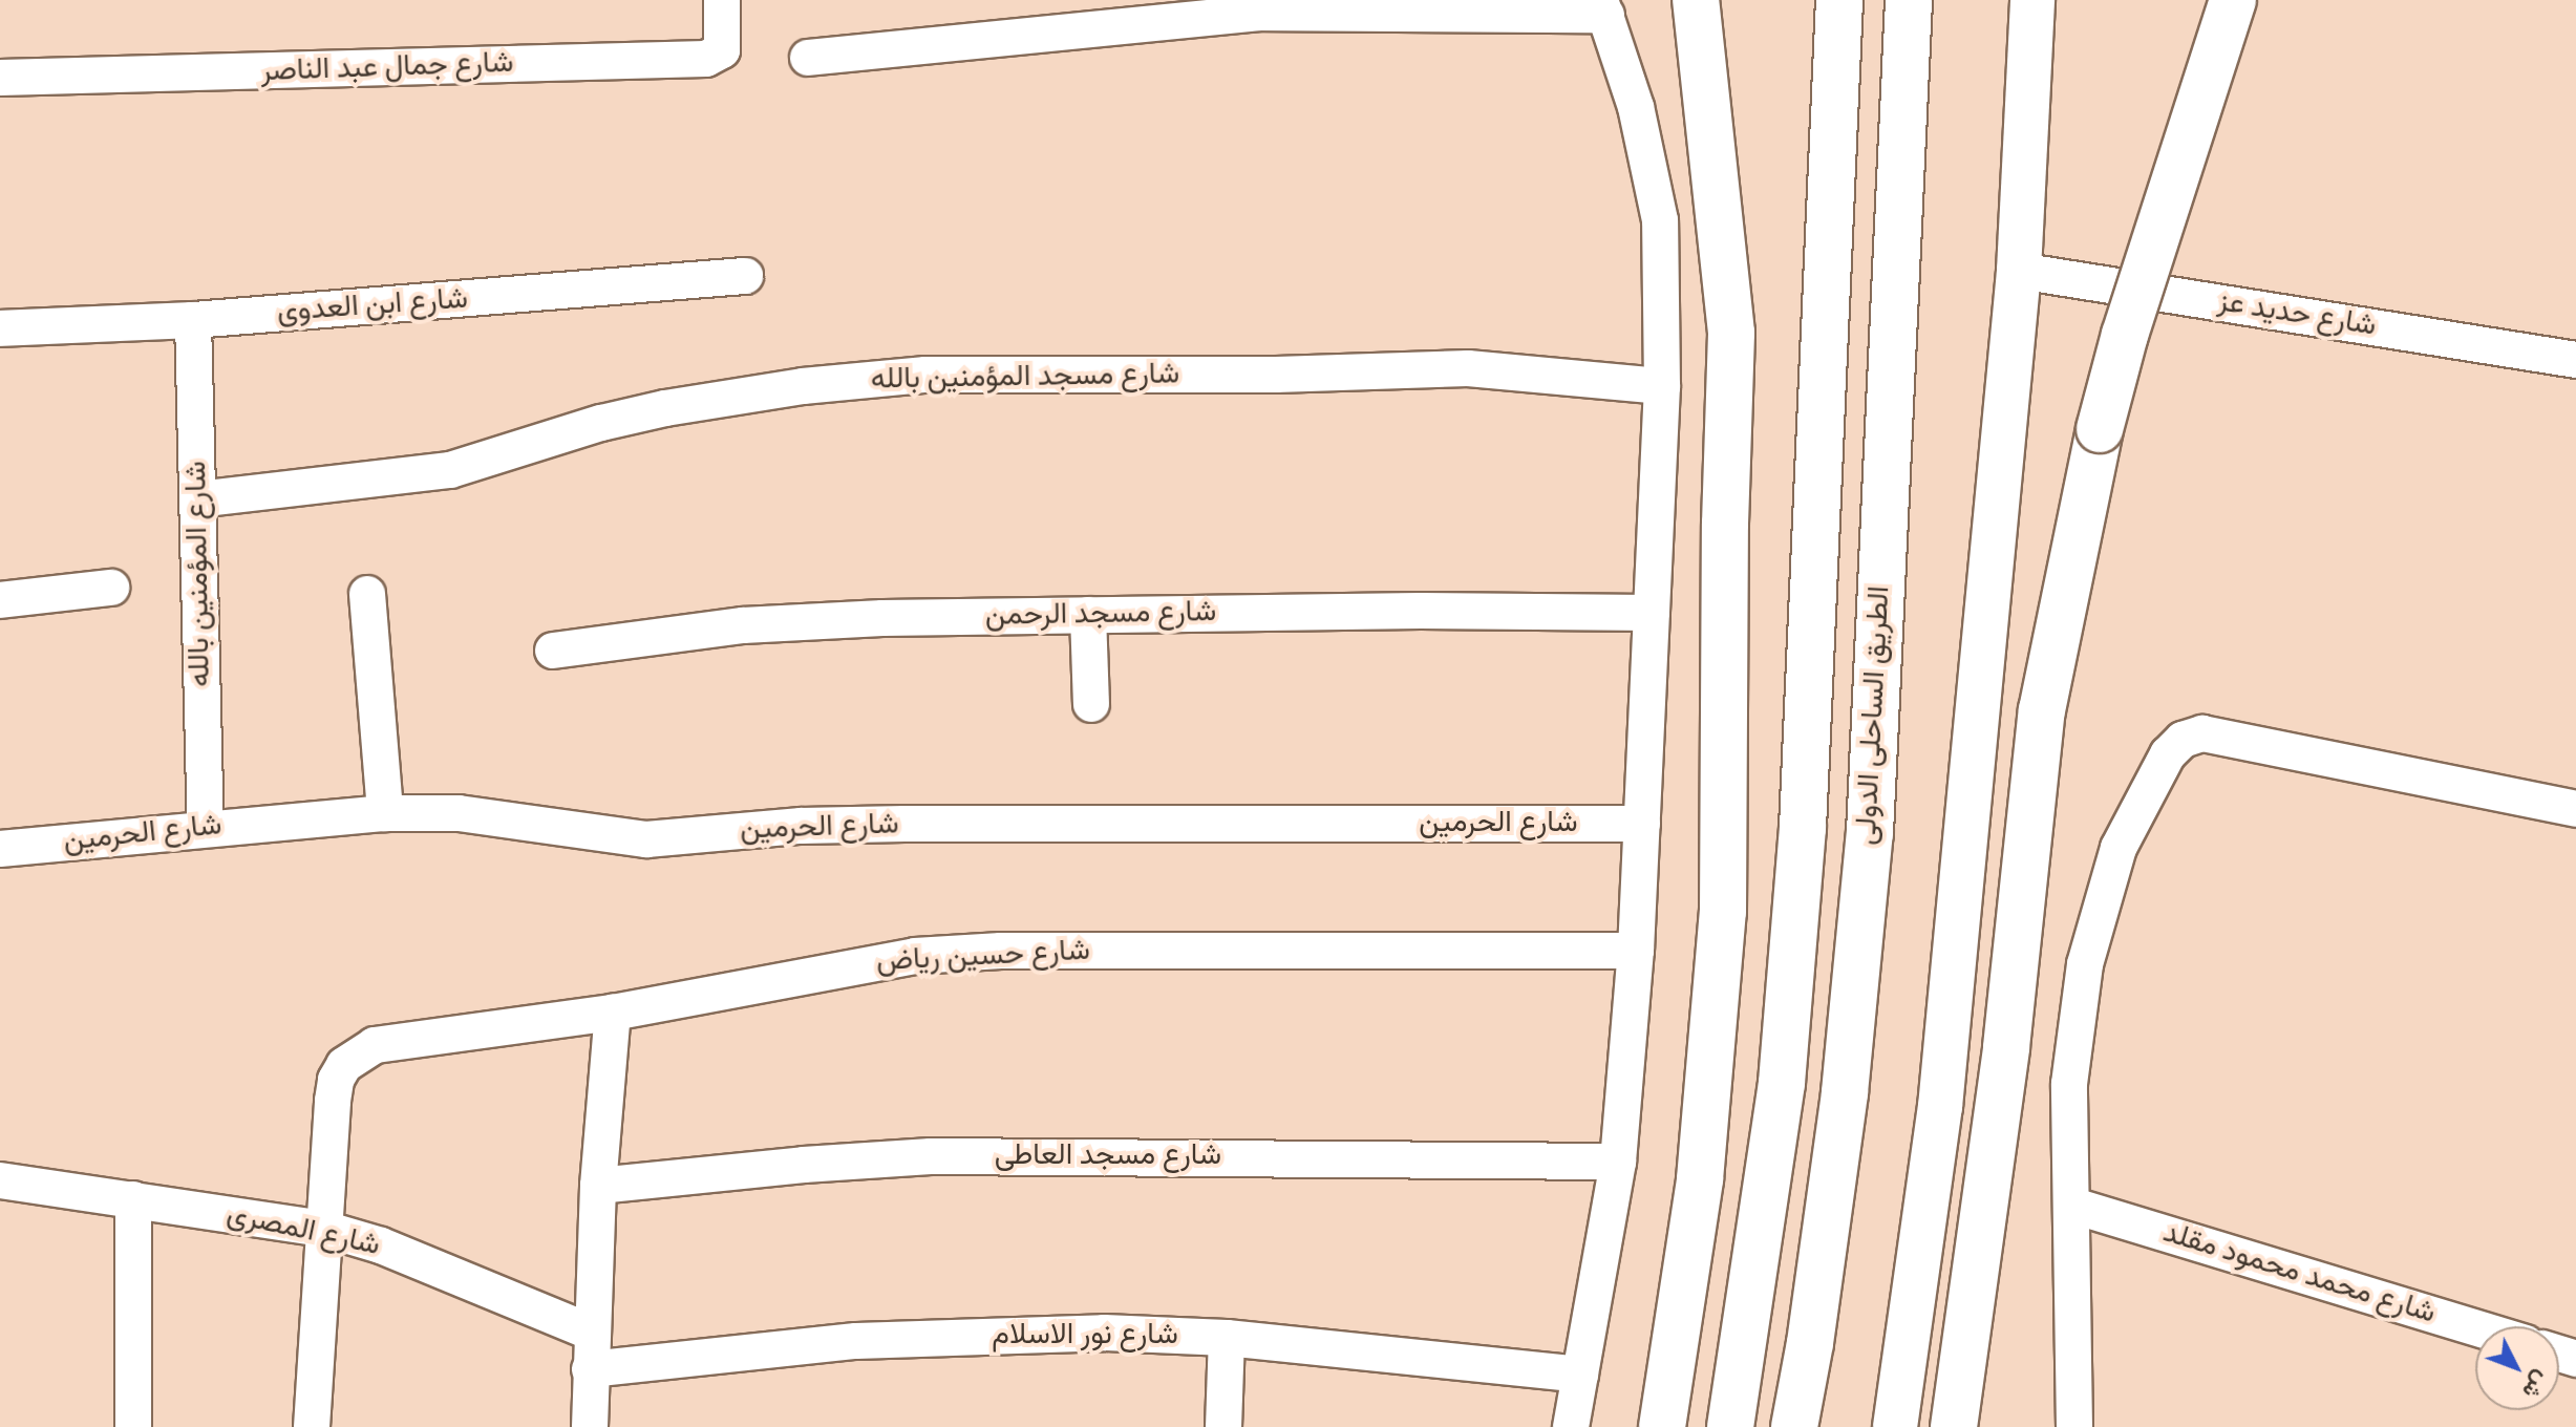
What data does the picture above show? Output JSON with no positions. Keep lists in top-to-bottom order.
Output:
{
  "streets": {
    "highway": ["الطريق الساحلى الدولى"],
    "street": [
      "شارع جمال عبد الناصر",
      "شارع ابن العدوى",
      "شارع حديد عز",
      "شارع مسجد المؤمنين بالله",
      "شارع المؤمنين بالله",
      "شارع مسجد الرحمن",
      "شارع الحرمين",
      "شارع حسين رياض",
      "شارع مسجد العاطى",
      "شارع المصرى",
      "شارع محمد محمود مقلد",
      "شارع نور الاسلام"
    ]
  },
  "crossings": [
    ["شارع ابن العدوى", "شارع المؤمنين بالله"],
    ["شارع مسجد المؤمنين بالله", "شارع المؤمنين بالله"],
    ["شارع المؤمنين بالله", "شارع الحرمين"],
    ["شارع حسين رياض", "شارع المصرى"]
  ],
  "north": "bottom right"
}
